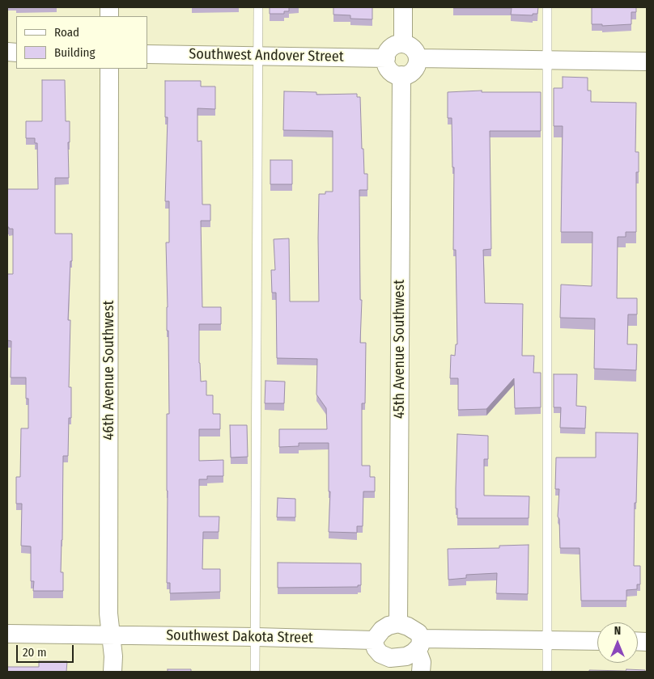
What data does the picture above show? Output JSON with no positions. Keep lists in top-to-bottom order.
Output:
{
  "streets": {
    "street": [
      "Southwest Andover Street",
      "45th Avenue Southwest",
      "46th Avenue Southwest",
      "Southwest Dakota Street"
    ]
  },
  "crossings": [
    ["Southwest Andover Street", "45th Avenue Southwest"],
    ["46th Avenue Southwest", "Southwest Dakota Street"]
  ],
  "legend": ["Road", "Building"],
  "scale_bar": "20 m",
  "north": "top"
}
